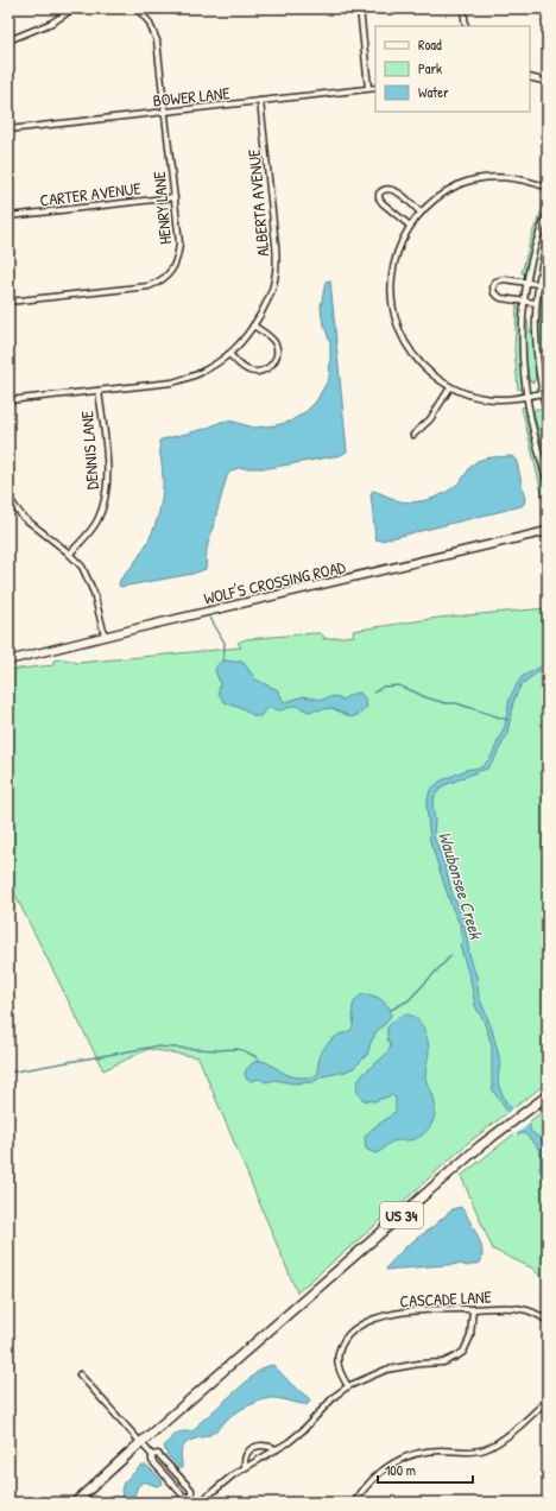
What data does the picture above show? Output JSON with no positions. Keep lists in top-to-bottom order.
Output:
{
  "streets": {
    "main road": ["WOLF'S CROSSING ROAD", "US 34"],
    "street": [
      "BOWER LANE",
      "CARTER AVENUE",
      "ALBERTA AVENUE",
      "HENRY LANE",
      "DENNIS LANE",
      "CASCADE LANE"
    ]
  },
  "crossings": [
    ["BOWER LANE", "ALBERTA AVENUE"],
    ["BOWER LANE", "HENRY LANE"],
    ["CARTER AVENUE", "HENRY LANE"],
    ["ALBERTA AVENUE", "DENNIS LANE"]
  ],
  "water": ["Waubonsee Creek"],
  "legend": ["Road", "Park", "Water"],
  "scale_bar": "100 m"
}
